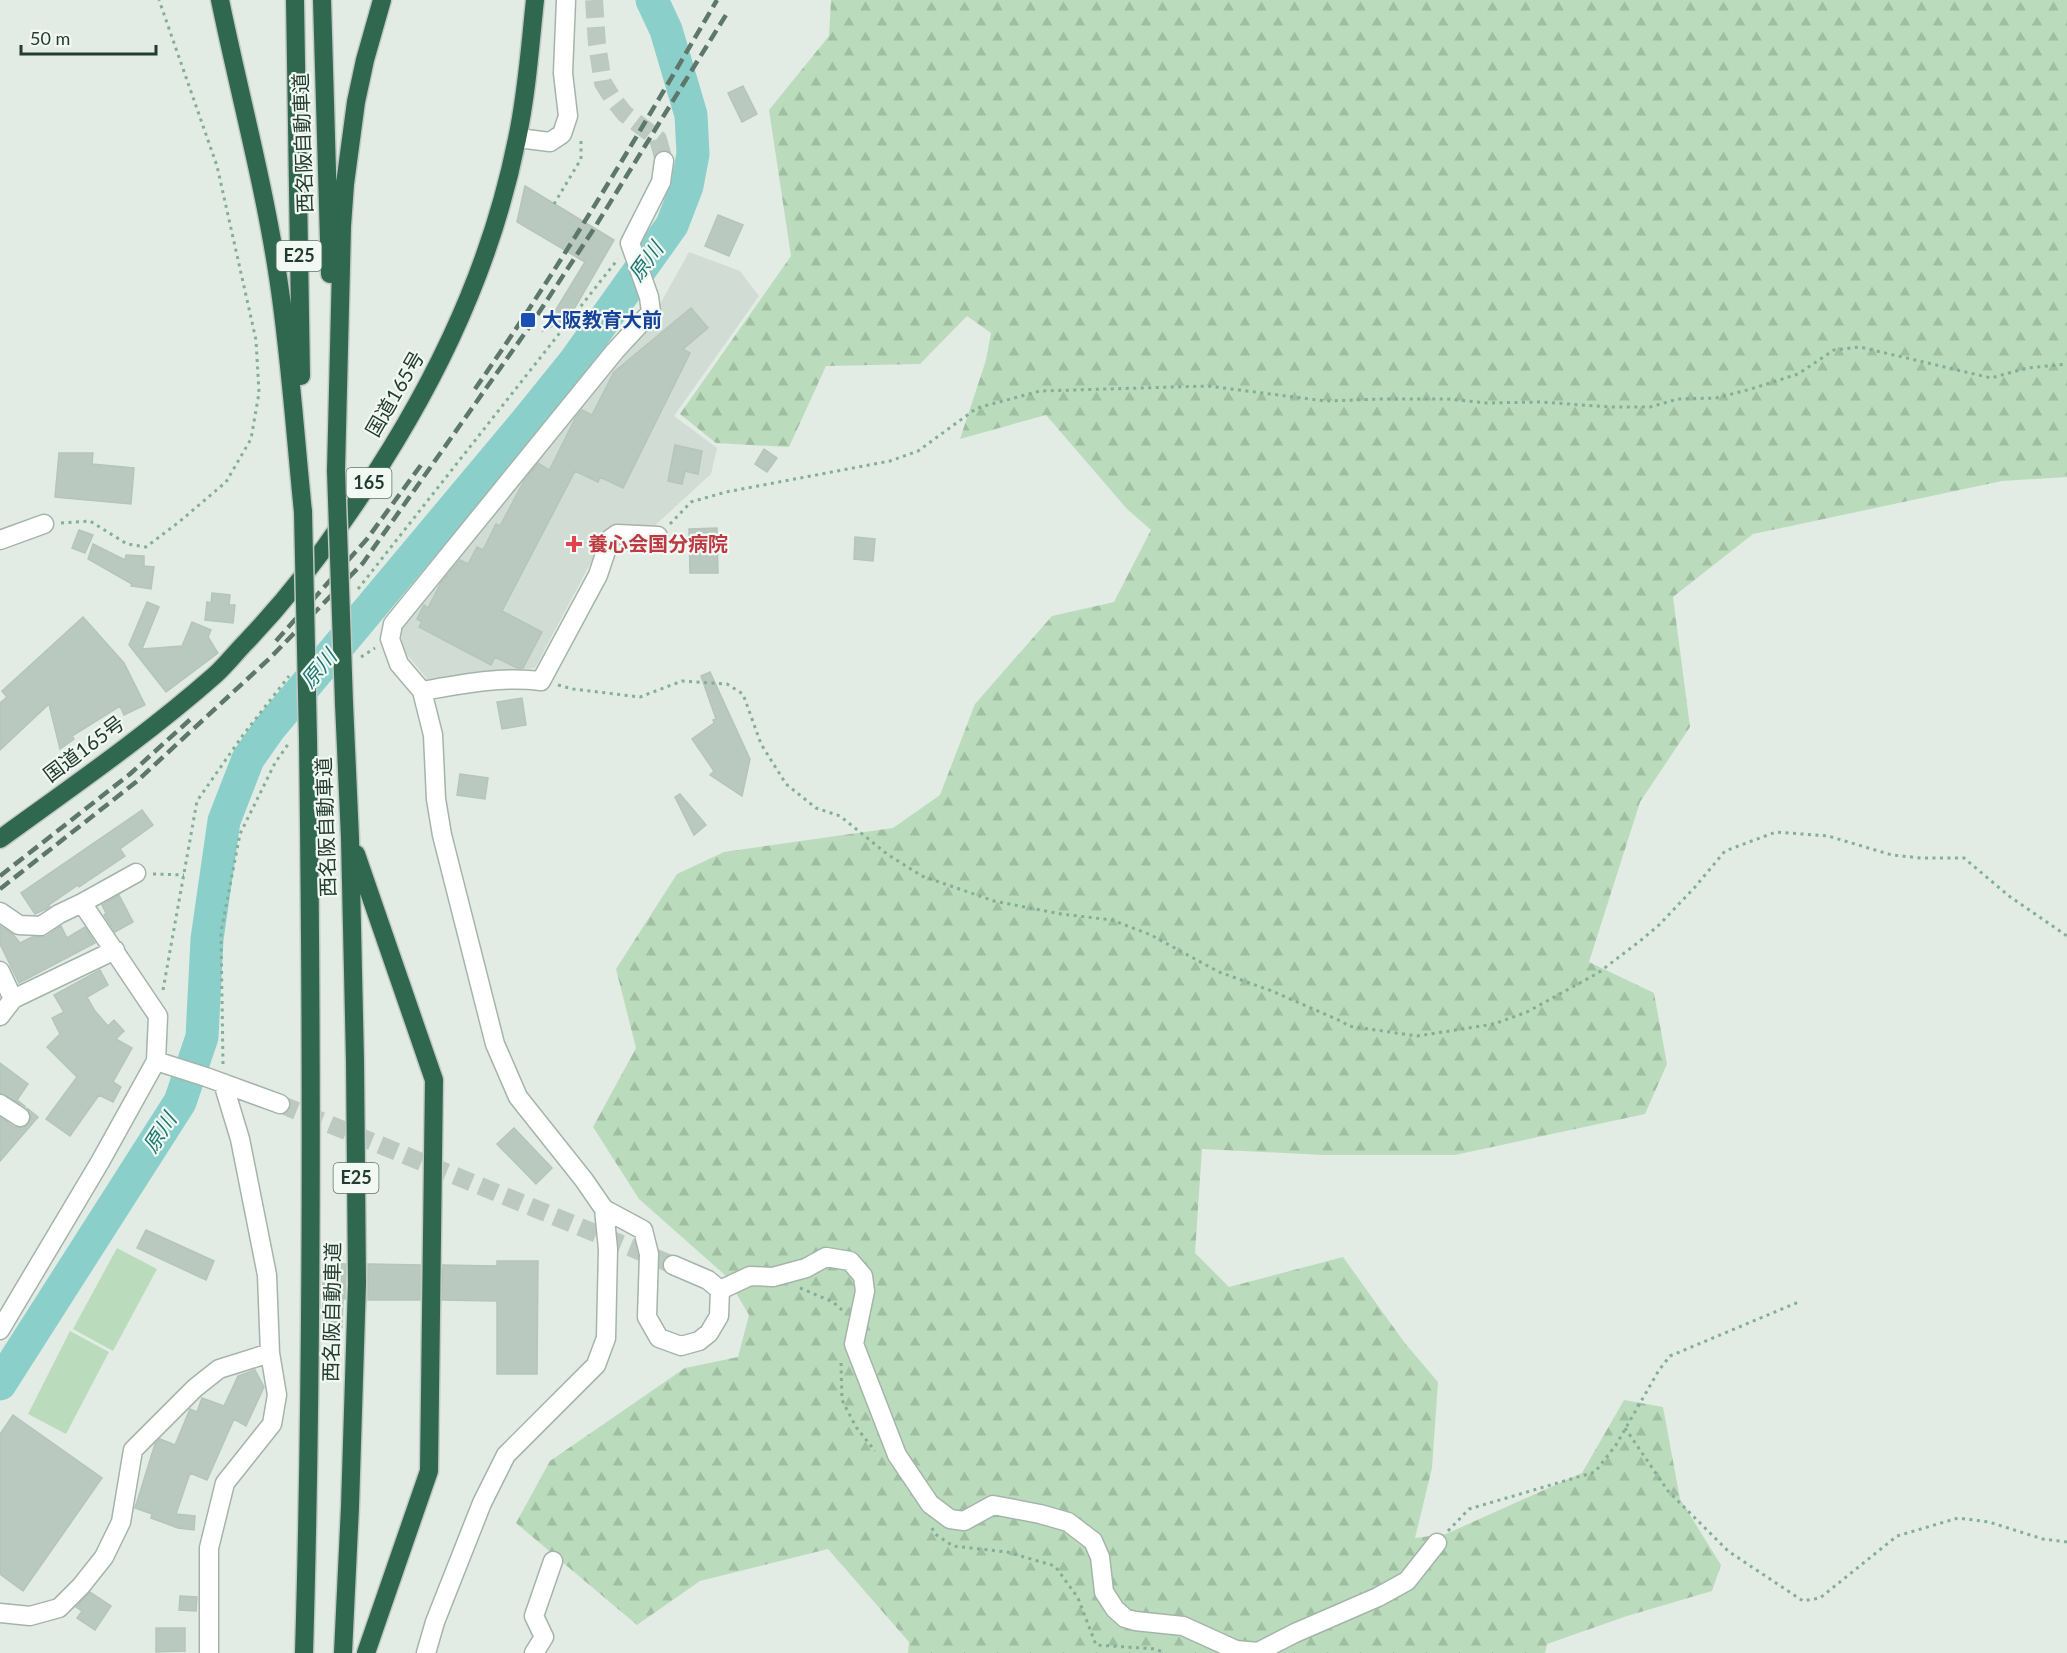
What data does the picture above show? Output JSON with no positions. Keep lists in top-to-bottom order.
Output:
{
  "streets": {
    "highway": [
      "西名阪自動車道",
      "E25",
      "国道165号",
      "165"
    ]
  },
  "water": ["原川"],
  "places": {
    "transit": ["大阪教育大前"],
    "health": ["養心会国分病院"]
  },
  "scale_bar": "50 m"
}
